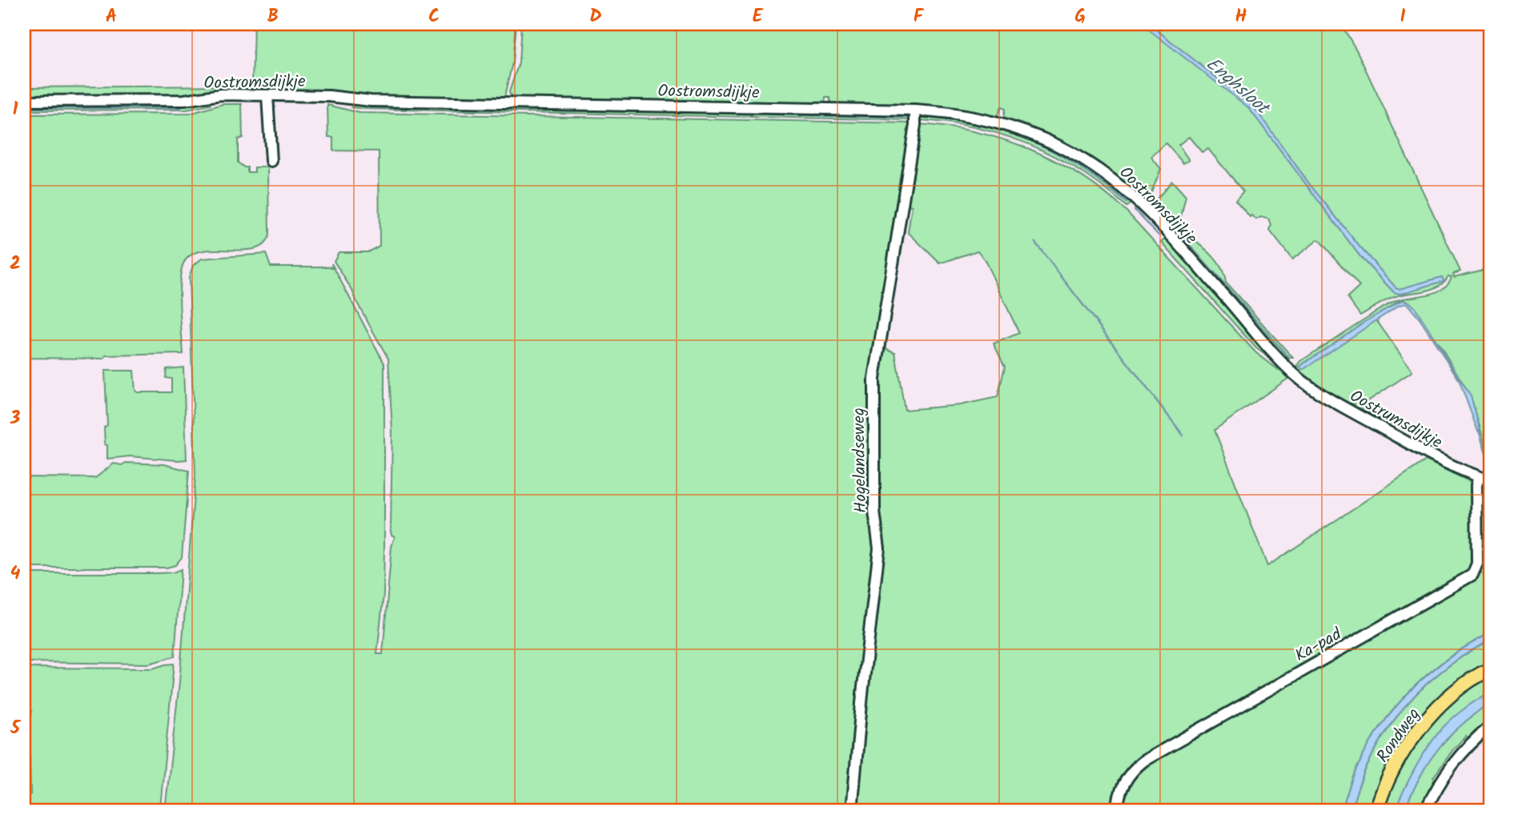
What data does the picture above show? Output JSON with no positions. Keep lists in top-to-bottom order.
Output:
{
  "streets": {
    "main road": ["Rondweg"],
    "street": [
      "Oostromsdijkje",
      "Oostrumsdijkje",
      "Hogelandseweg",
      "Ka-pad"
    ]
  },
  "crossings": [
    ["Oostromsdijkje", "Oostrumsdijkje"],
    ["Oostromsdijkje", "Hogelandseweg"],
    ["Oostrumsdijkje", "Ka-pad"]
  ],
  "water": ["Enghsloot"],
  "grid": {
    "columns": [
      "A",
      "B",
      "C",
      "D",
      "E",
      "F",
      "G",
      "H",
      "I"
    ],
    "rows": [
      "1",
      "2",
      "3",
      "4",
      "5"
    ]
  }
}
